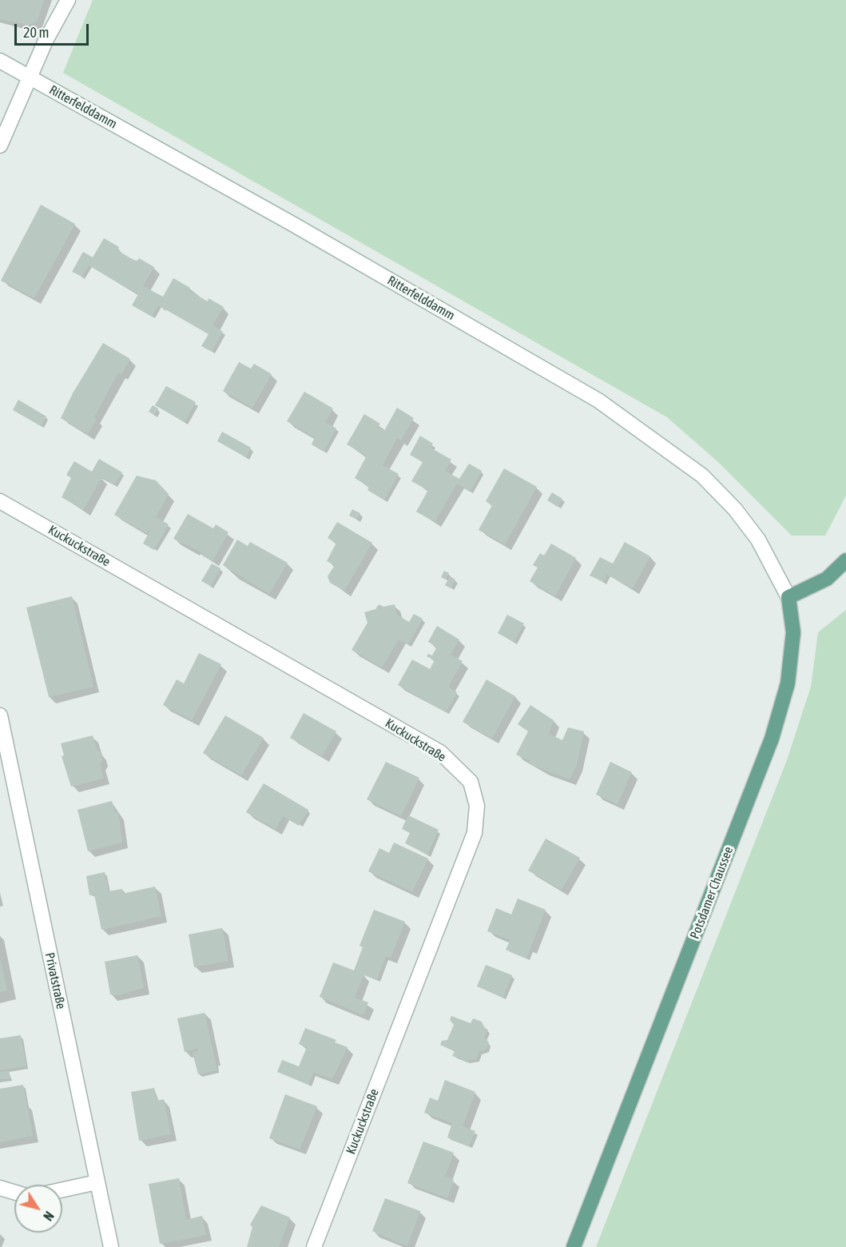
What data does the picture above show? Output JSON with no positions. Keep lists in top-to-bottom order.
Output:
{
  "streets": {
    "main road": ["Potsdamer Chaussee"],
    "street": ["Ritterfelddamm", "Kuckuckstraße", "Privatstraße"]
  },
  "crossings": [
    ["Ritterfelddamm", "Potsdamer Chaussee"]
  ],
  "scale_bar": "20 m",
  "north": "bottom right"
}
